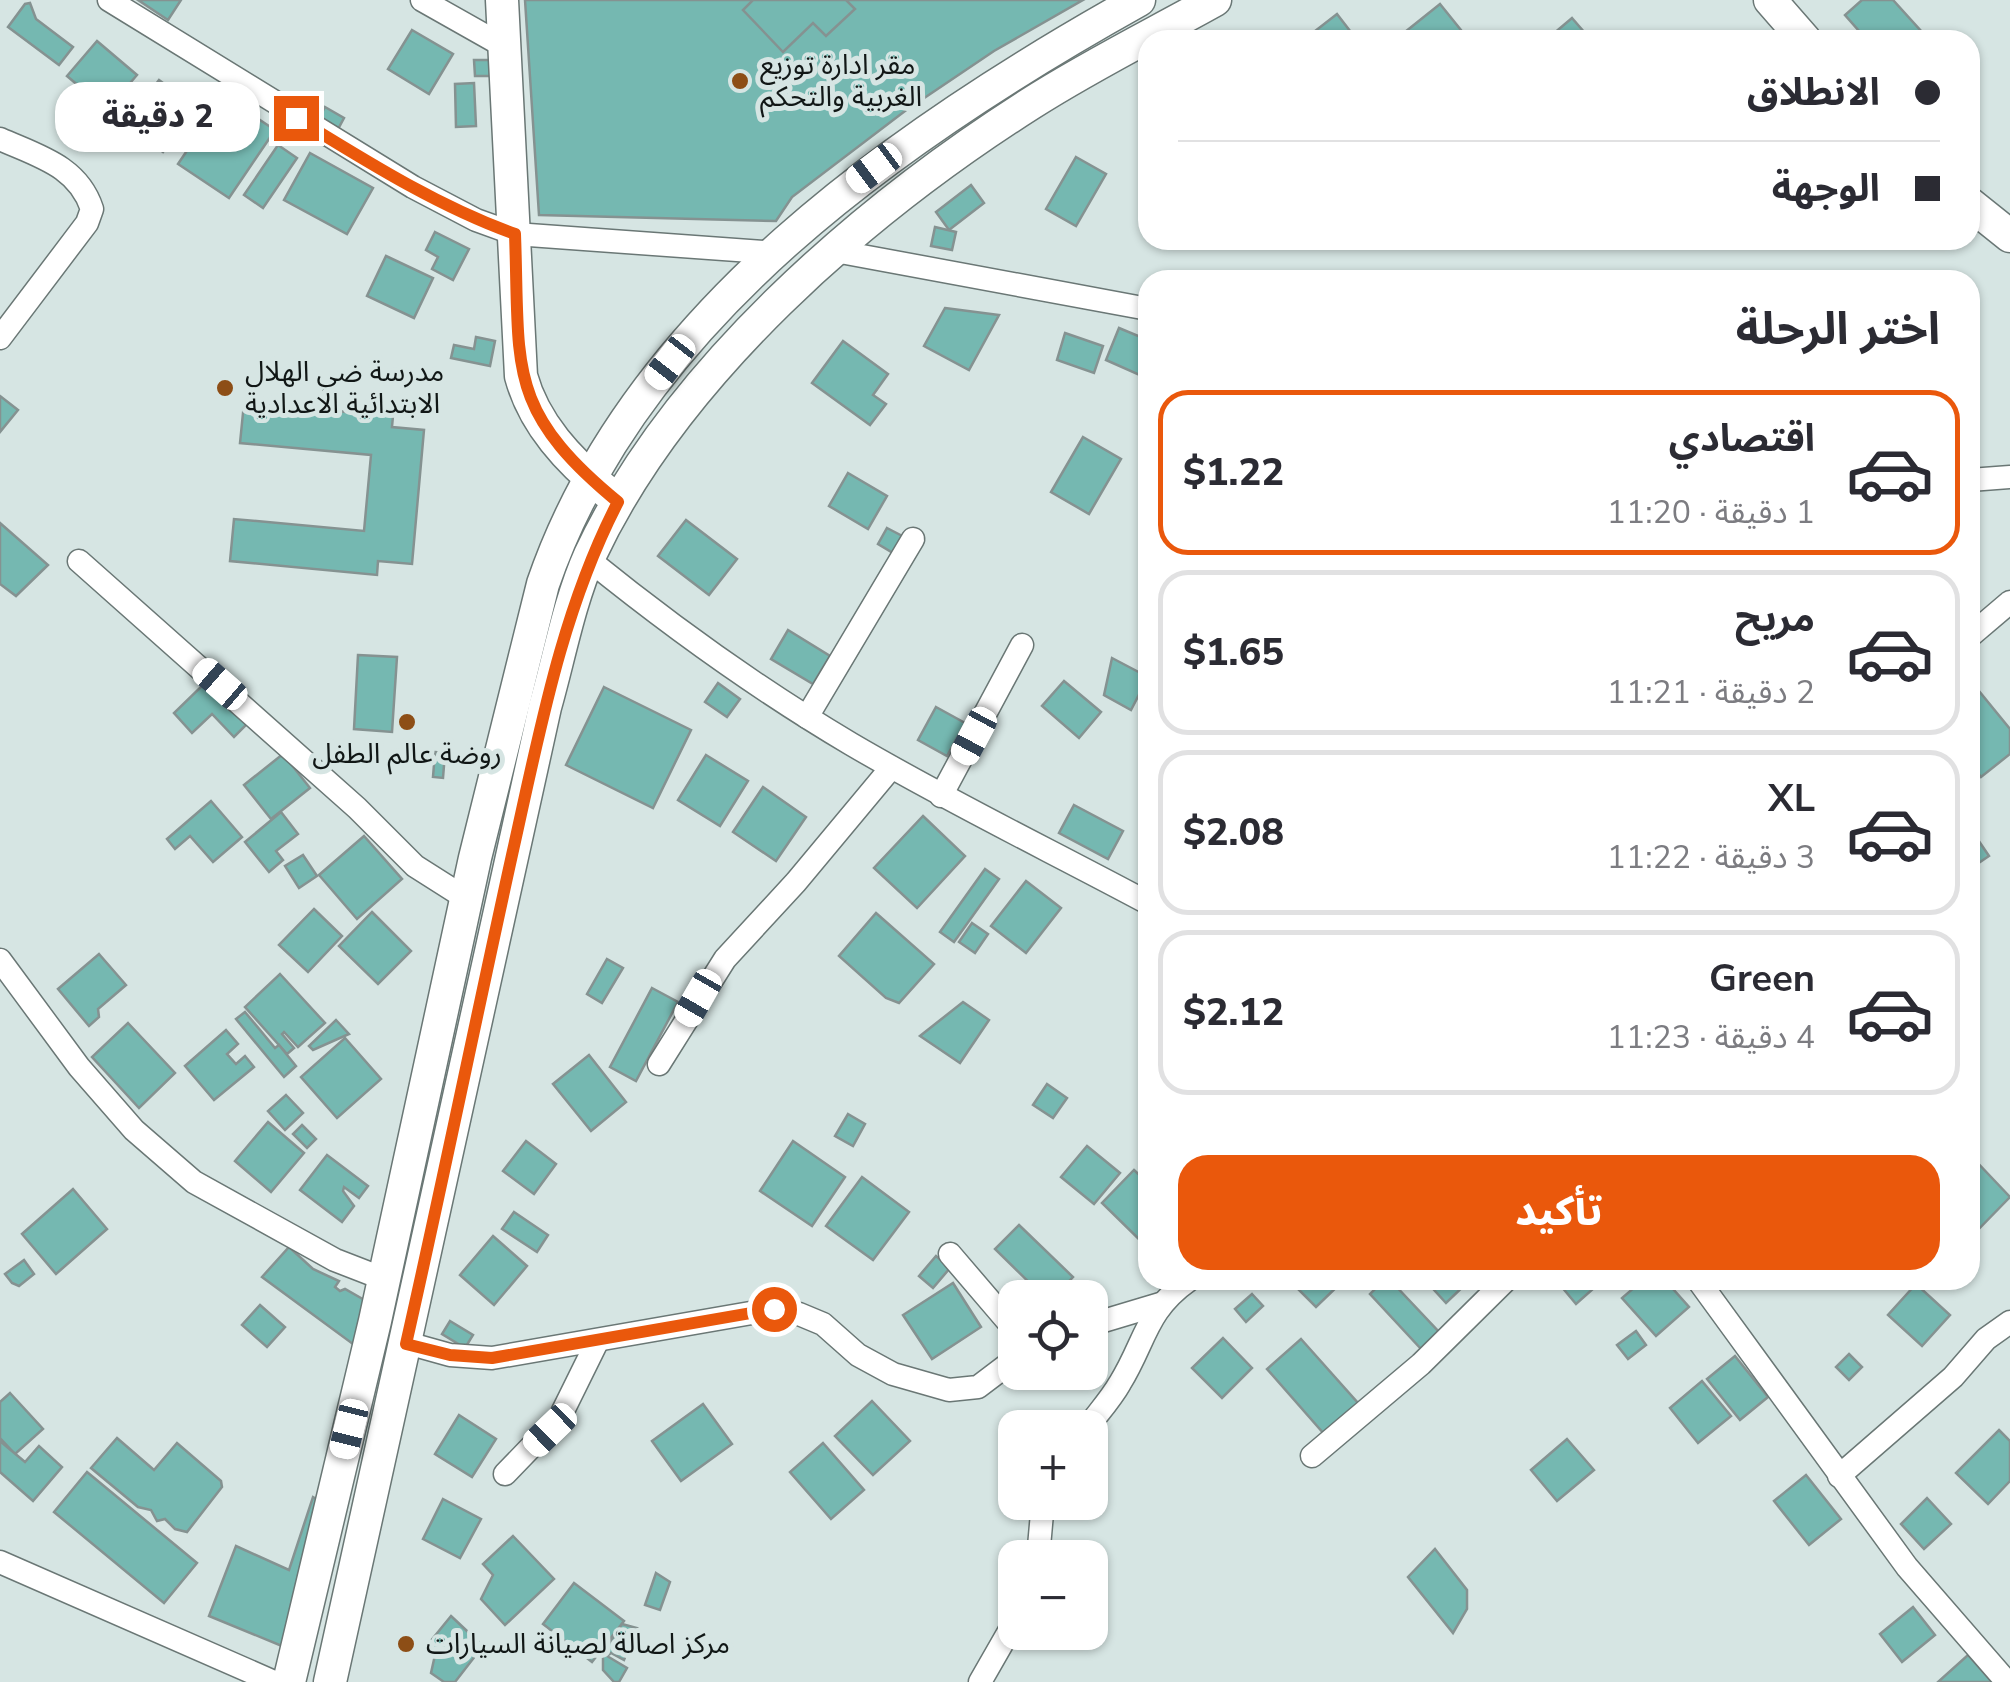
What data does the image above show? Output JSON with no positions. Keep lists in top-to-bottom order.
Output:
{
  "places": [
    "مقر ادارة توزيع الغربية والتحكم",
    "مدرسة ضي الهلال الابتدائية الاعدادية",
    "روضة عالم الطفل",
    "مركز اصالة لصيانة السيارات"
  ],
  "page": {
    "banner": ["الانطلاق", "الوجهة"],
    "bubble": "2 دقيقة",
    "heading": "اختر الرحلة",
    "list": [
      {
        "name": "اقتصادي",
        "note": "1 دقيقة · 11:20",
        "value": "$1.22"
      },
      {
        "name": "مريح",
        "note": "2 دقيقة · 11:21",
        "value": "$1.65"
      },
      {
        "name": "XL",
        "note": "3 دقيقة · 11:22",
        "value": "$2.08"
      },
      {
        "name": "Green",
        "note": "4 دقيقة · 11:23",
        "value": "$2.12"
      }
    ],
    "buttons": "تأكيد",
    "map_buttons": ["+", "−"]
  }
}
